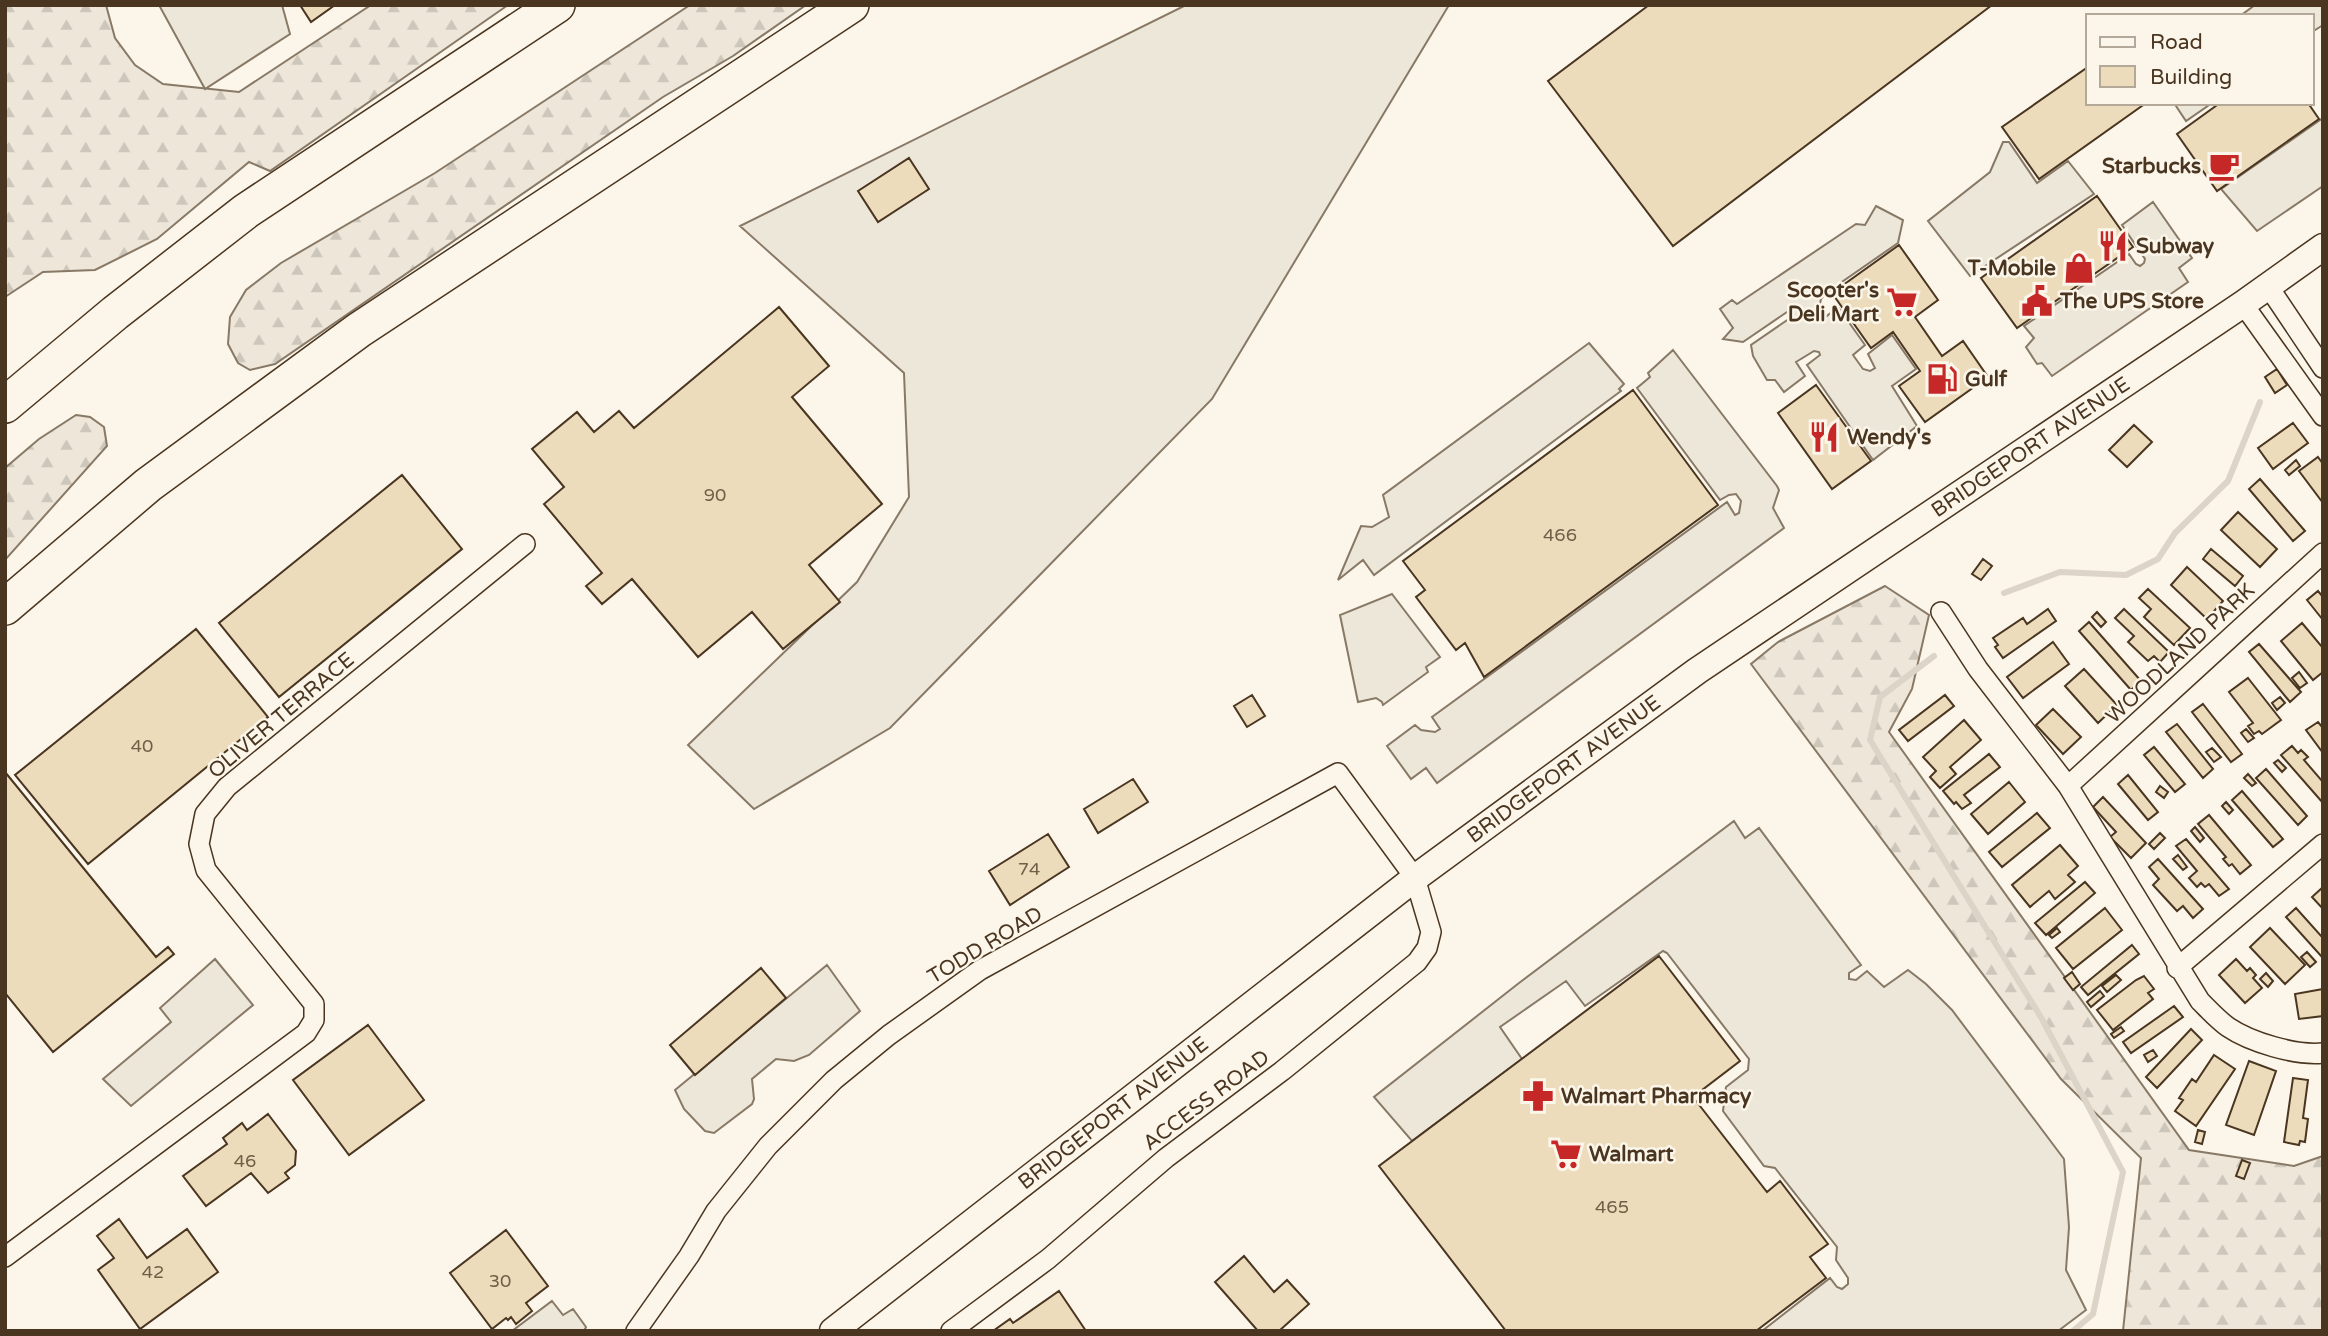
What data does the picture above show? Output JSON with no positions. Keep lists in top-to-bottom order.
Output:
{
  "streets": {
    "main road": ["BRIDGEPORT AVENUE"],
    "street": [
      "WOODLAND PARK",
      "OLIVER TERRACE",
      "TODD ROAD",
      "ACCESS ROAD"
    ]
  },
  "crossings": [
    ["BRIDGEPORT AVENUE", "TODD ROAD"],
    ["BRIDGEPORT AVENUE", "ACCESS ROAD"],
    ["TODD ROAD", "ACCESS ROAD"]
  ],
  "places": {
    "cafe": ["Starbucks"],
    "restaurant": ["Subway", "Wendy's"],
    "shop": ["T-Mobile"],
    "public building": ["The UPS Store"],
    "supermarket": ["Scooter's Deli Mart", "Walmart"],
    "fuel station": ["Gulf"],
    "pharmacy": ["Walmart Pharmacy"]
  },
  "house_numbers": [
    "90",
    "466",
    "40",
    "74",
    "46",
    "465",
    "42",
    "30"
  ],
  "legend": ["Road", "Building"]
}
